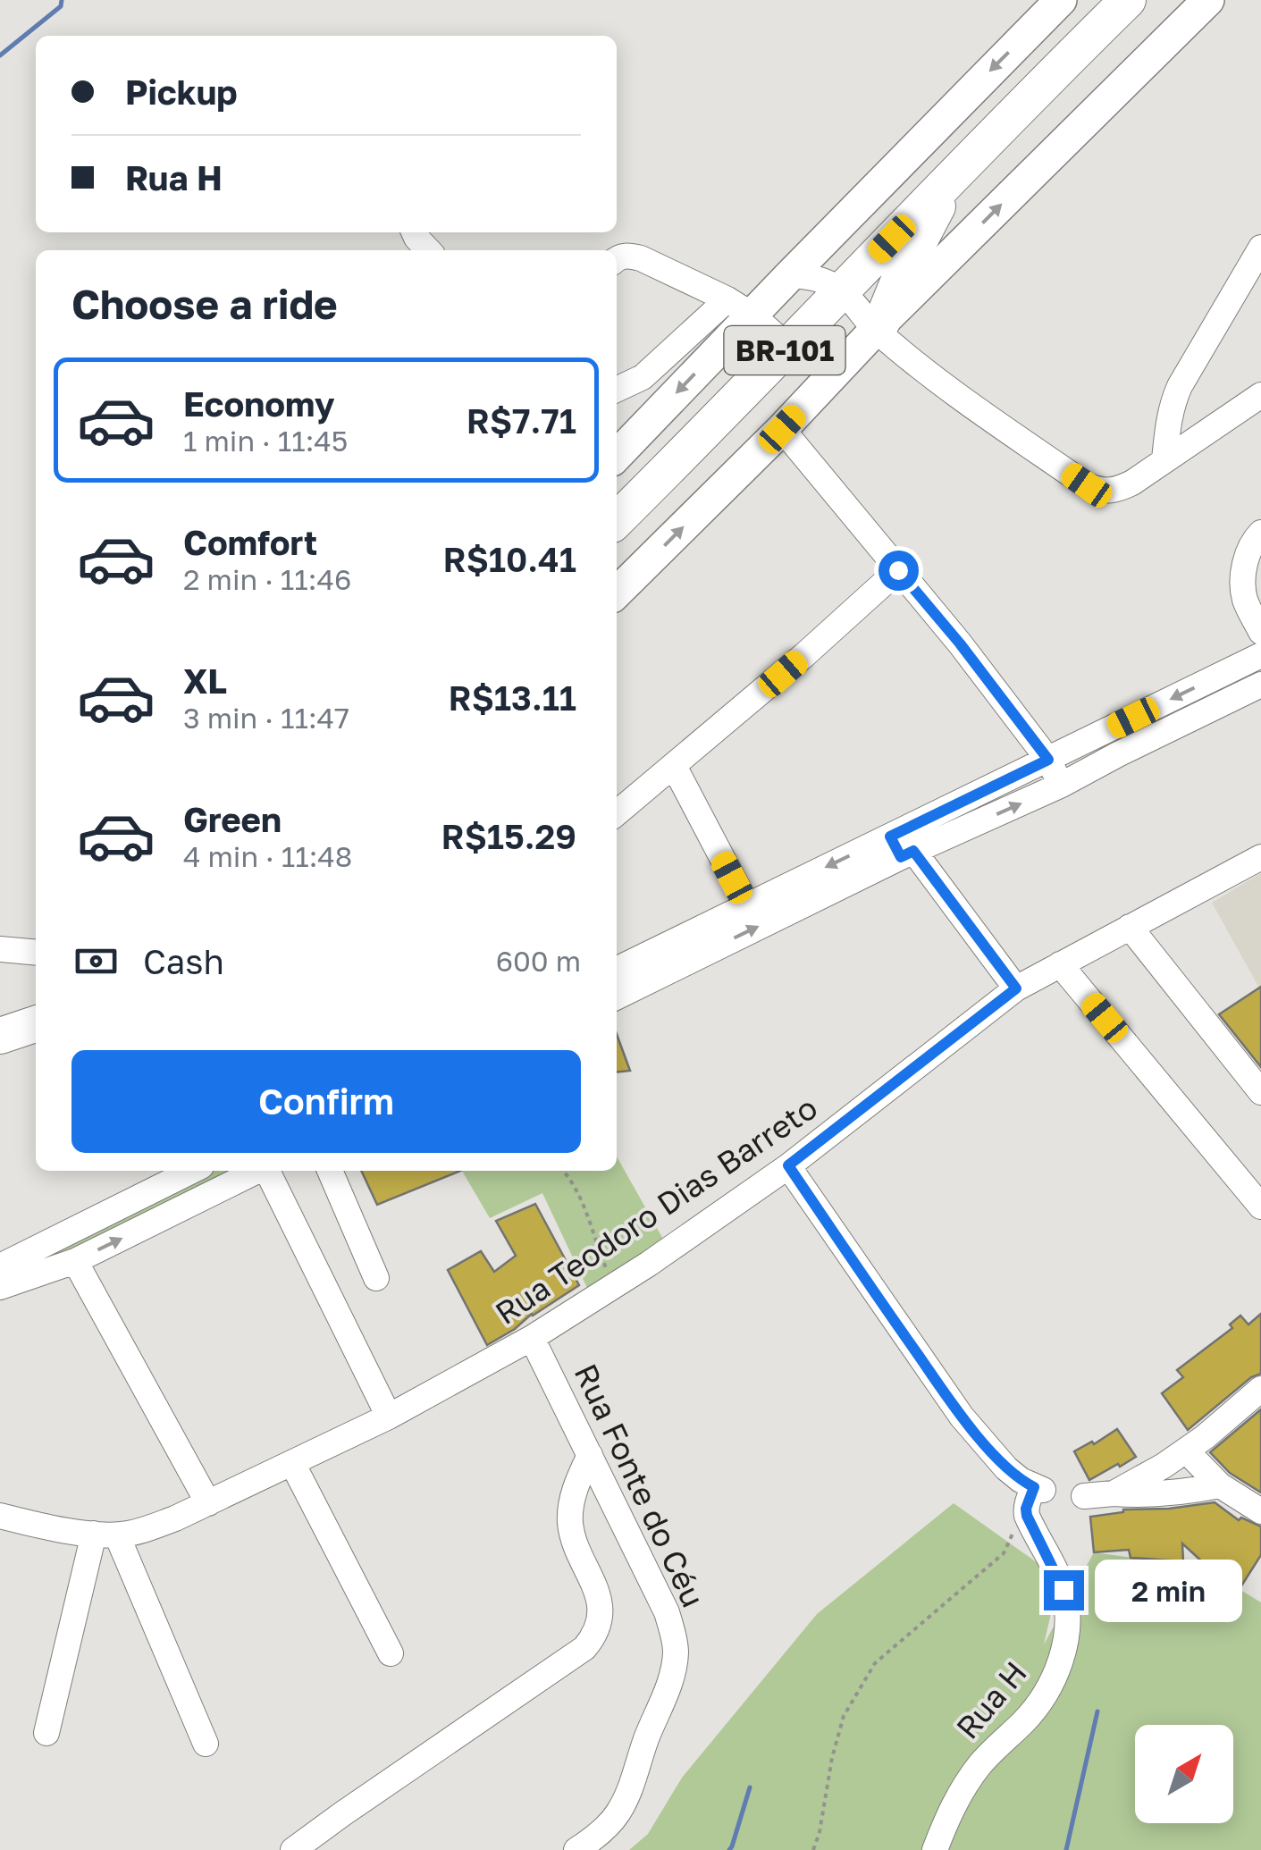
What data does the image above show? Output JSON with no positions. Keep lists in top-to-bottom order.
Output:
{
  "streets": {
    "highway": ["BR-101"],
    "street": ["Rua Teodoro Dias Barreto", "Rua Fonte do Céu", "Rua H"]
  },
  "crossings": [
    ["Rua Teodoro Dias Barreto", "Rua Fonte do Céu"]
  ],
  "north": "top right",
  "page": {
    "banner": ["Pickup", "Rua H"],
    "heading": "Choose a ride",
    "list": [
      {
        "name": "Economy",
        "note": "1 min · 11:45",
        "value": "R$7.71"
      },
      {
        "name": "Comfort",
        "note": "2 min · 11:46",
        "value": "R$10.41"
      },
      {
        "name": "XL",
        "note": "3 min · 11:47",
        "value": "R$13.11"
      },
      {
        "name": "Green",
        "note": "4 min · 11:48",
        "value": "R$15.29"
      }
    ],
    "pay": ["Cash", "600 m"],
    "buttons": "Confirm",
    "bubble": "2 min"
  }
}
